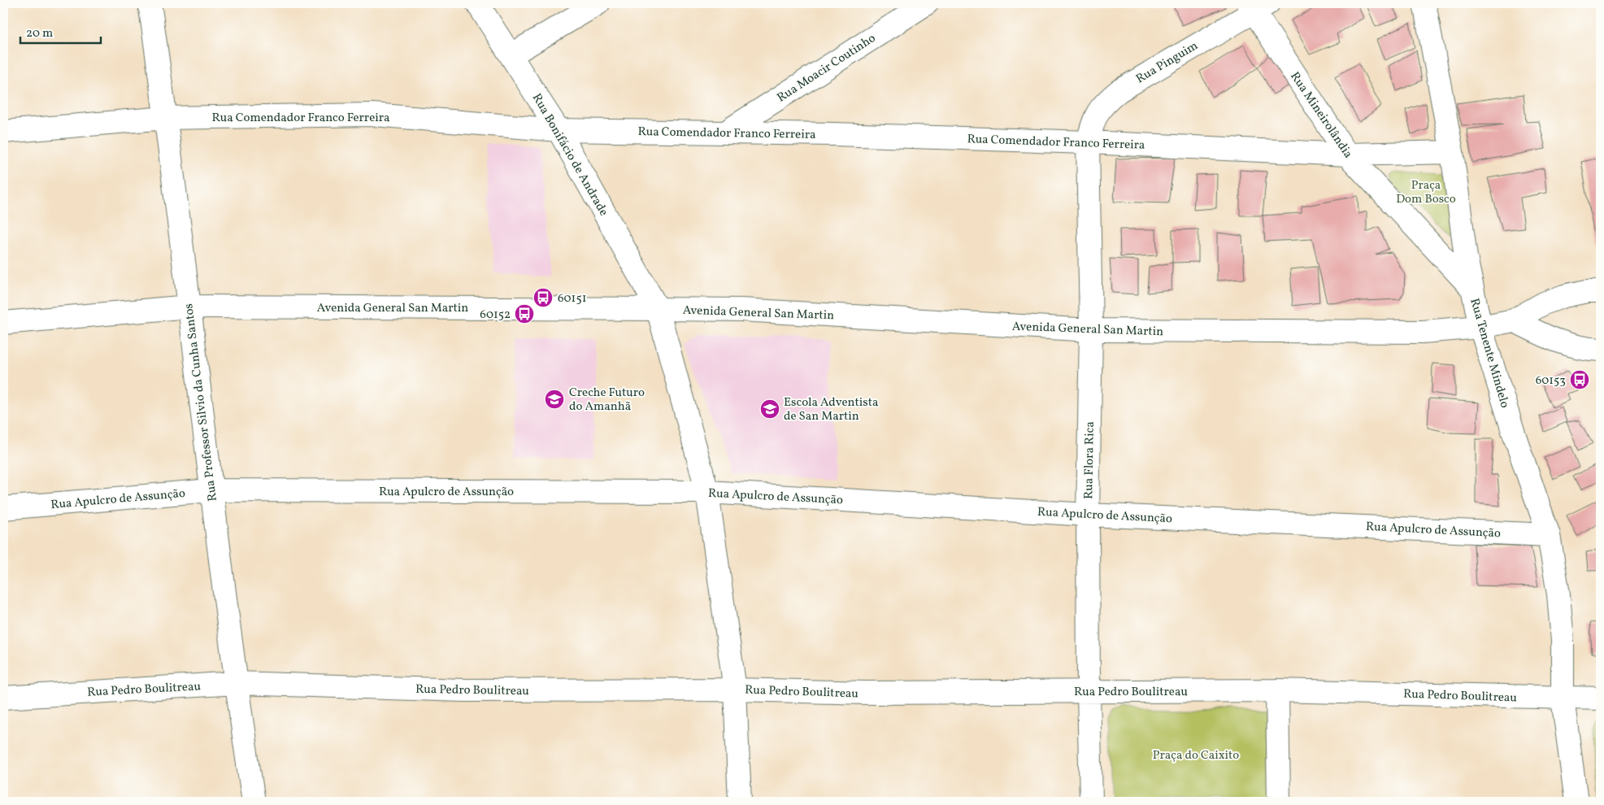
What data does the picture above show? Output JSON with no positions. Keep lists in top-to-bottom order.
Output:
{
  "streets": {
    "street": [
      "Rua Pinguim",
      "Rua Moacir Coutinho",
      "Rua Mineirolândia",
      "Rua Comendador Franco Ferreira",
      "Rua Bonifácio de Andrade",
      "Avenida General San Martin",
      "Rua Tenente Mindelo",
      "Rua Professor Silvio da Cunha Santos",
      "Rua Flora Rica",
      "Rua Apulcro de Assunção",
      "Rua Pedro Boulitreau"
    ]
  },
  "crossings": [
    ["Rua Pinguim", "Rua Mineirolândia"],
    ["Rua Pinguim", "Rua Comendador Franco Ferreira"],
    ["Rua Pinguim", "Rua Flora Rica"],
    ["Rua Moacir Coutinho", "Rua Comendador Franco Ferreira"],
    ["Rua Mineirolândia", "Rua Comendador Franco Ferreira"],
    ["Rua Mineirolândia", "Rua Tenente Mindelo"],
    ["Rua Comendador Franco Ferreira", "Rua Bonifácio de Andrade"],
    ["Rua Comendador Franco Ferreira", "Rua Tenente Mindelo"],
    ["Rua Comendador Franco Ferreira", "Rua Professor Silvio da Cunha Santos"],
    ["Rua Comendador Franco Ferreira", "Rua Flora Rica"],
    ["Rua Bonifácio de Andrade", "Avenida General San Martin"],
    ["Rua Bonifácio de Andrade", "Rua Apulcro de Assunção"],
    ["Rua Bonifácio de Andrade", "Rua Pedro Boulitreau"],
    ["Avenida General San Martin", "Rua Tenente Mindelo"],
    ["Avenida General San Martin", "Rua Professor Silvio da Cunha Santos"],
    ["Avenida General San Martin", "Rua Flora Rica"],
    ["Rua Tenente Mindelo", "Rua Apulcro de Assunção"],
    ["Rua Tenente Mindelo", "Rua Pedro Boulitreau"],
    ["Rua Professor Silvio da Cunha Santos", "Rua Apulcro de Assunção"],
    ["Rua Professor Silvio da Cunha Santos", "Rua Pedro Boulitreau"],
    ["Rua Flora Rica", "Rua Apulcro de Assunção"],
    ["Rua Flora Rica", "Rua Pedro Boulitreau"]
  ],
  "parks": ["Praça Dom Bosco", "Praça do Caixito"],
  "places": {
    "bus stop": ["60151", "60152", "60153"],
    "school or university": ["Creche Futuro do Amanhã", "Escola Adventista de San Martin"]
  },
  "scale_bar": "20 m"
}
